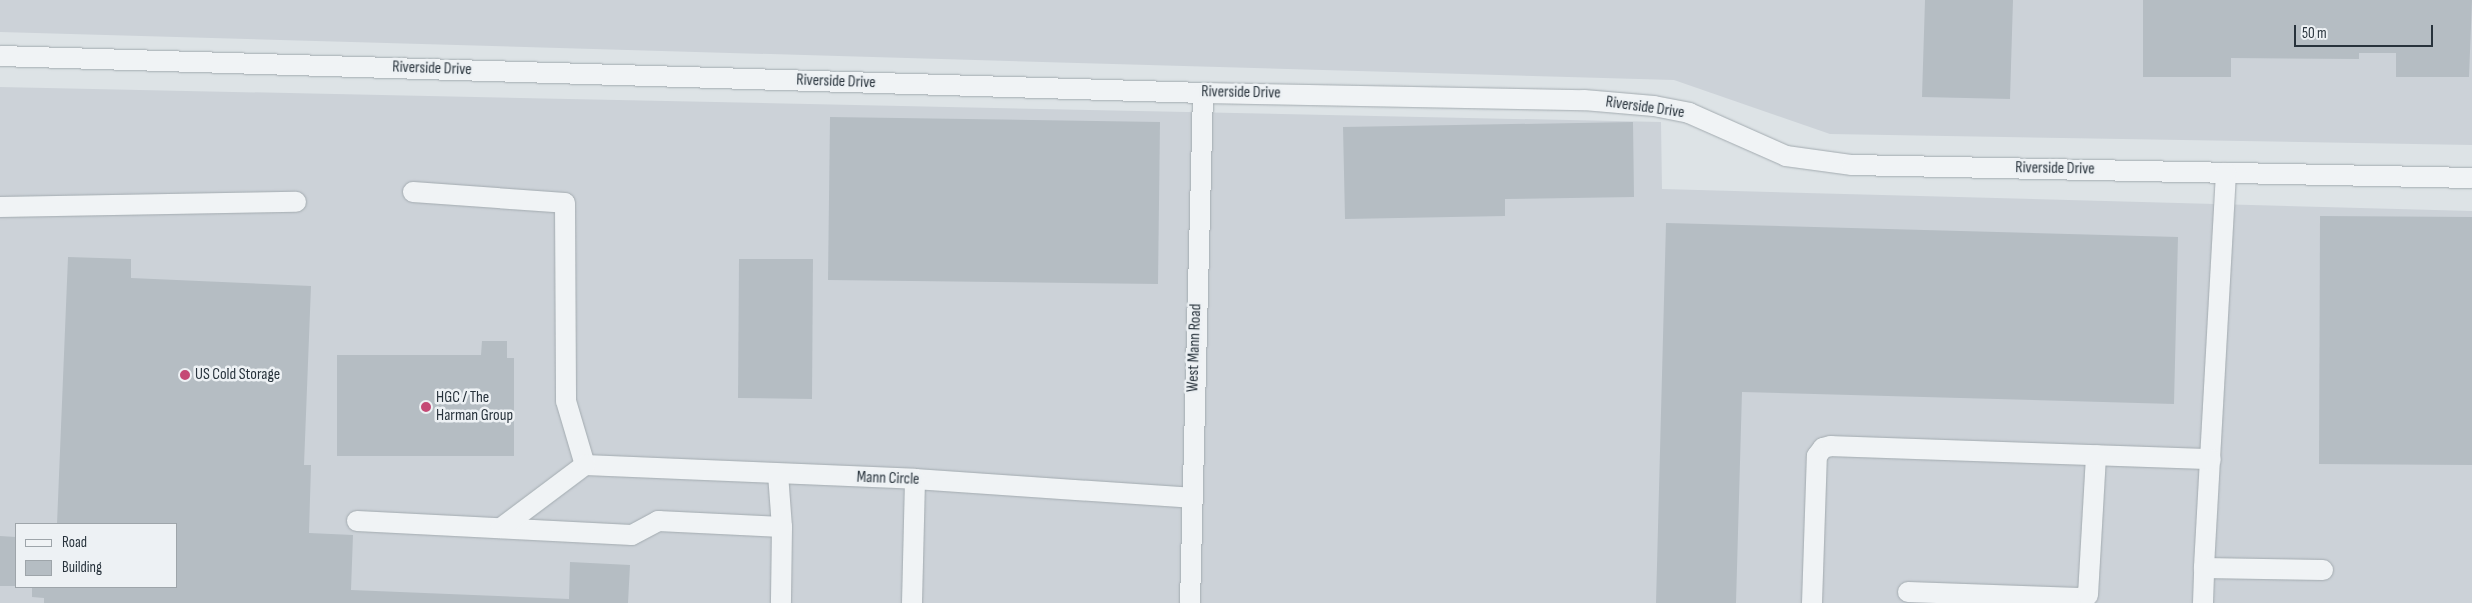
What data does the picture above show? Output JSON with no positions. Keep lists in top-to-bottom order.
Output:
{
  "streets": {
    "street": ["Riverside Drive", "West Mann Road", "Mann Circle"]
  },
  "crossings": [
    ["Riverside Drive", "West Mann Road"],
    ["West Mann Road", "Mann Circle"]
  ],
  "places": ["US Cold Storage", "HGC / The Harman Group"],
  "legend": ["Road", "Building"],
  "scale_bar": "50 m"
}
